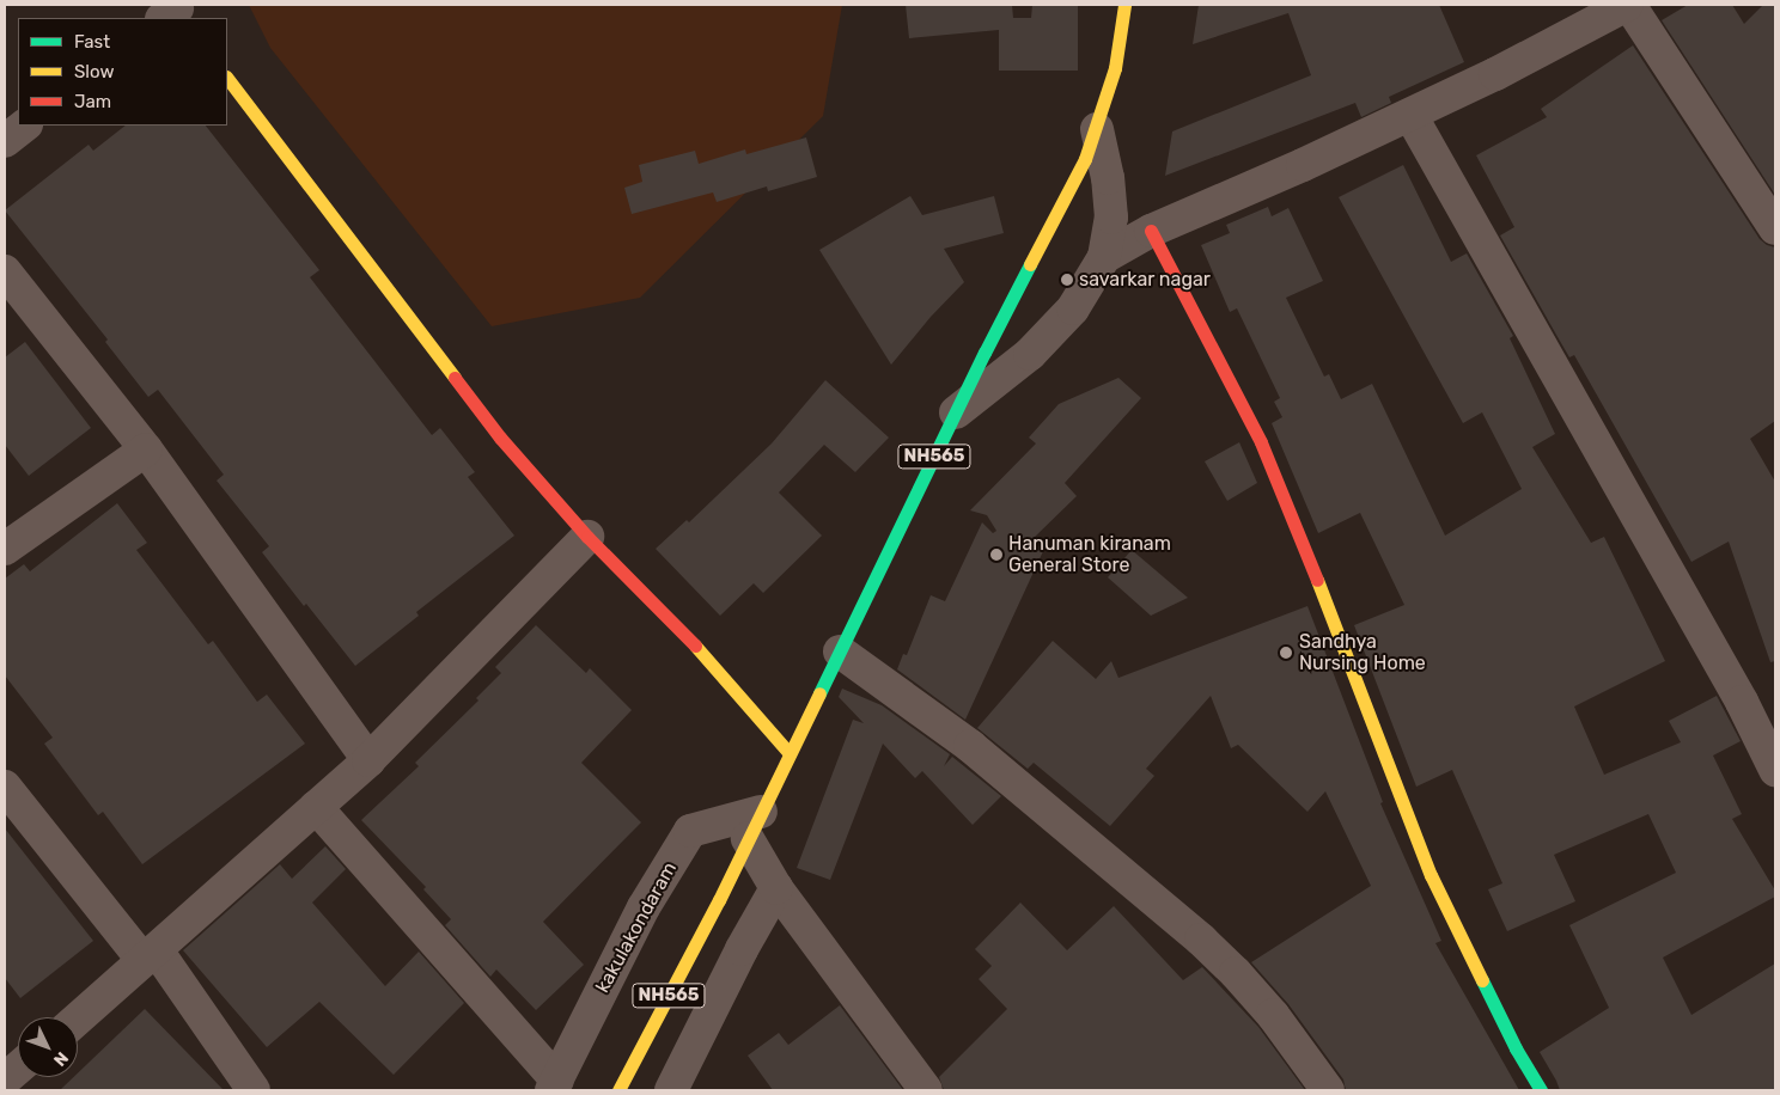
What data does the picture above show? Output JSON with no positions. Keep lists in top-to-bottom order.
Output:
{
  "streets": {
    "main road": ["NH565"],
    "street": ["kakulakondaram"]
  },
  "crossings": [
    ["NH565", "kakulakondaram"]
  ],
  "places": ["savarkar nagar", "Hanuman kiranam General Store", "Sandhya Nursing Home"],
  "legend": ["Fast", "Slow", "Jam"],
  "north": "bottom right"
}
